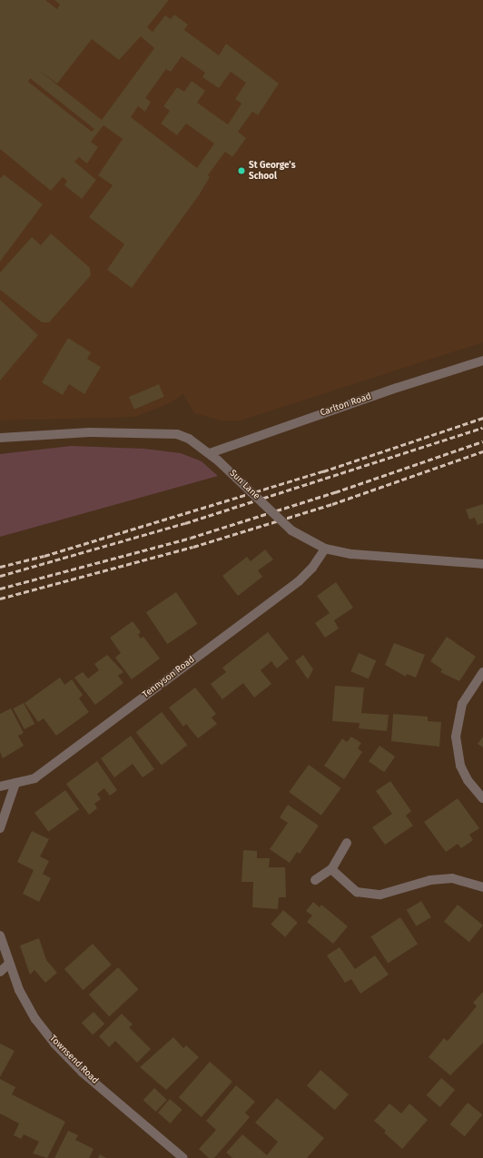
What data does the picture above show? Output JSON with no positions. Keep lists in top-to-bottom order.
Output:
{
  "streets": {
    "street": [
      "Carlton Road",
      "Sun Lane",
      "Tennyson Road",
      "Townsend Road"
    ]
  },
  "crossings": [
    ["Carlton Road", "Sun Lane"],
    ["Sun Lane", "Tennyson Road"]
  ],
  "places": ["St George's School"]
}
